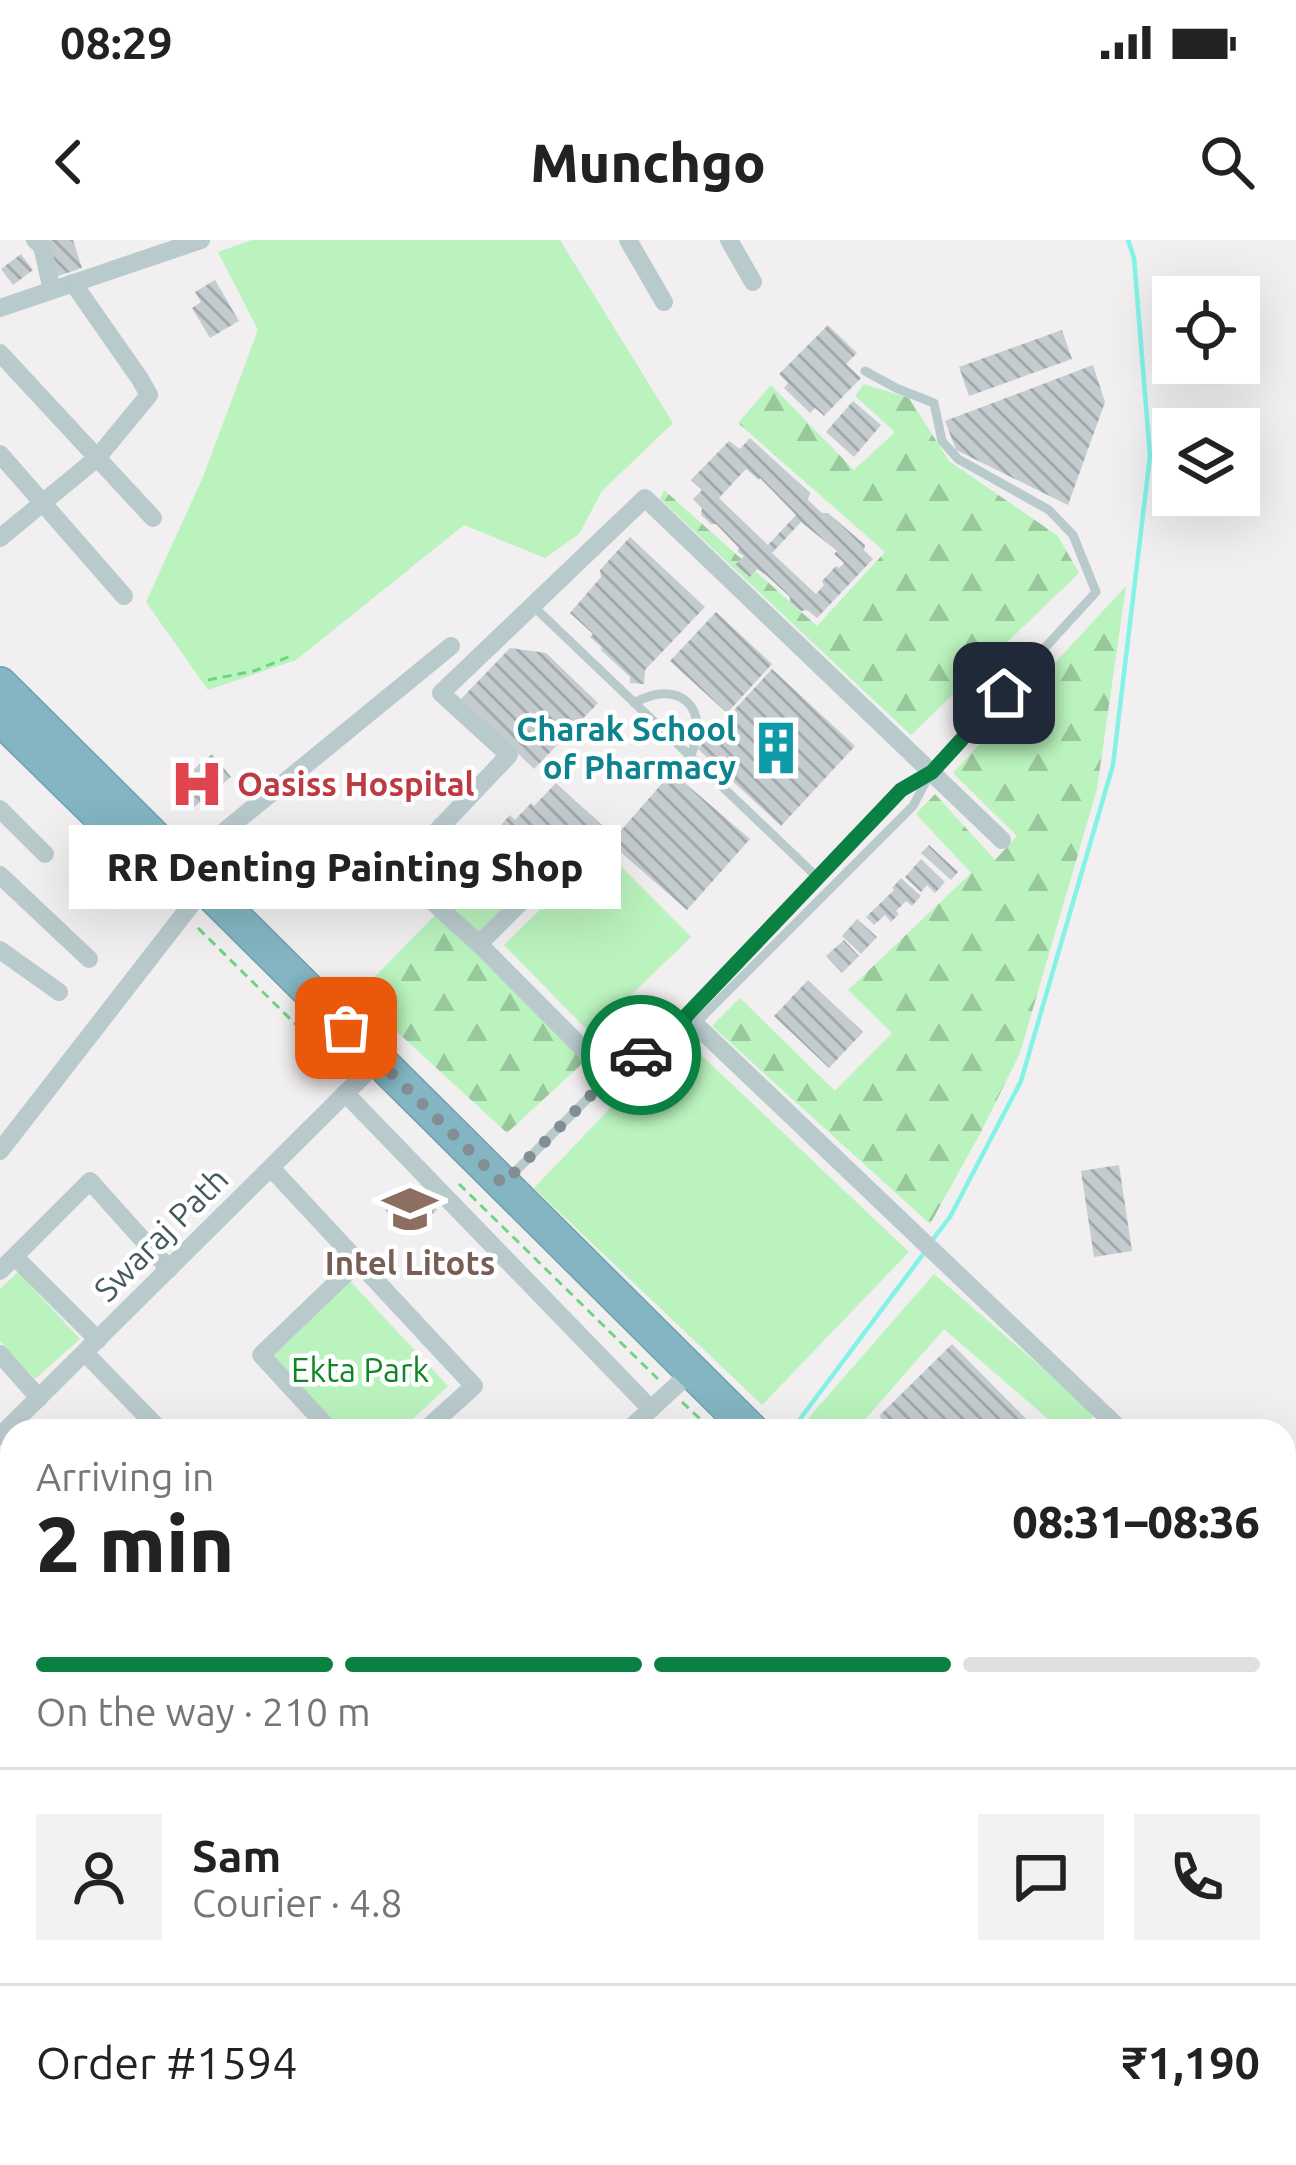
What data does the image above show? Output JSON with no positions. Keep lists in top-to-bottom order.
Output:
{
  "streets": {
    "street": ["Swaraj Path"]
  },
  "parks": ["Ekta Park"],
  "places": {
    "building": ["Charak School of Pharmacy"],
    "hospital": ["Oasiss Hospital"],
    "other": ["RR Denting Painting Shop"],
    "school or university": ["Intel Litots"]
  },
  "page": {
    "status": "08:29",
    "header": "Munchgo",
    "bubble": "RR Denting Painting Shop",
    "heading": ["2 min", "Arriving in", "08:31–08:36"],
    "panel": [
      "Sam",
      "Courier · 4.8",
      "Order #1594",
      "₹1,190"
    ],
    "bar": "On the way · 210 m"
  }
}
